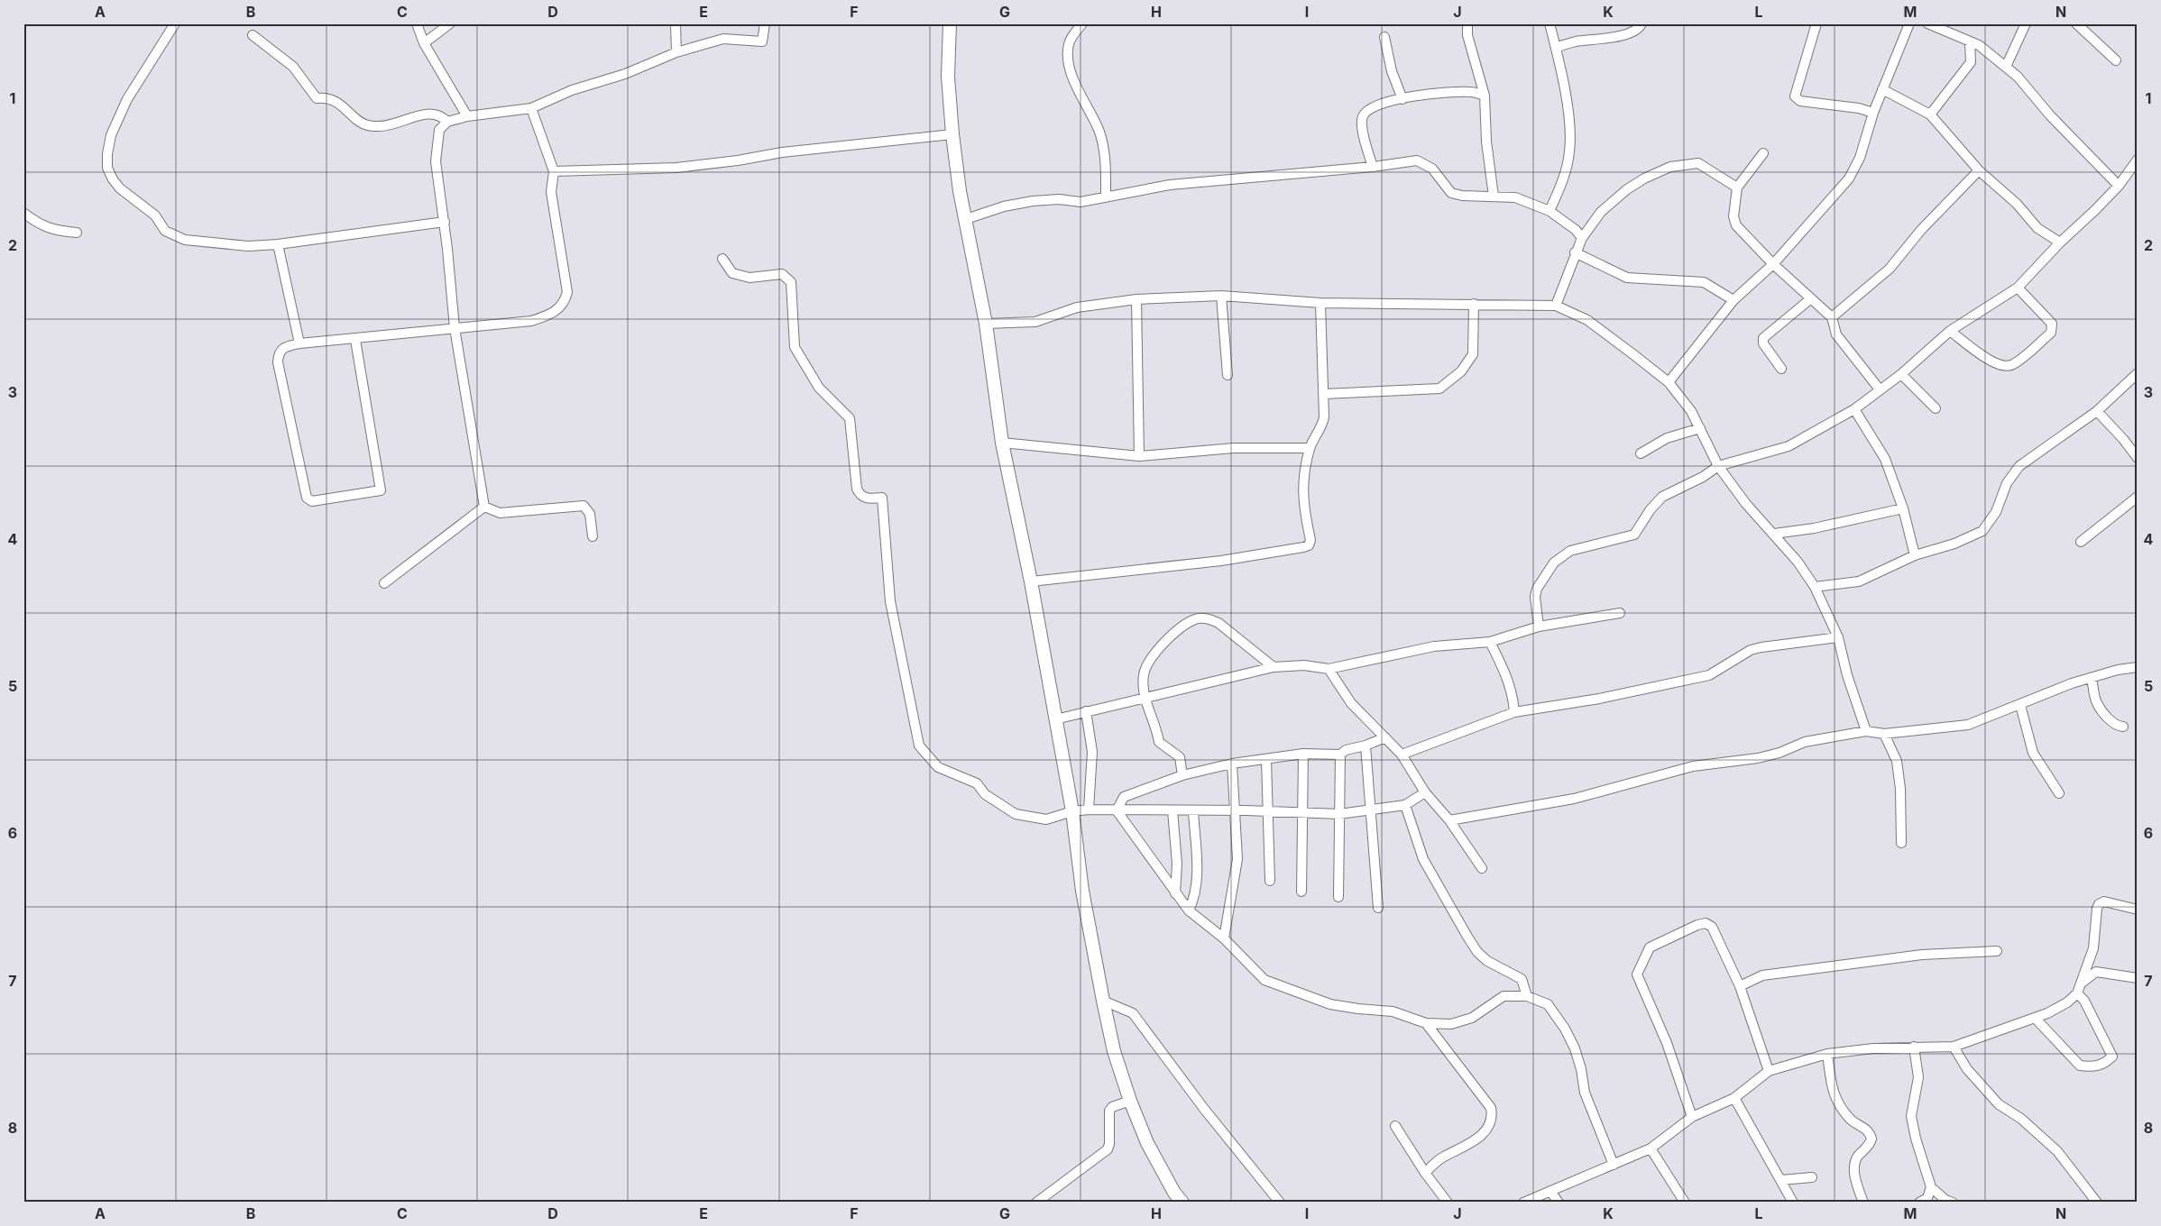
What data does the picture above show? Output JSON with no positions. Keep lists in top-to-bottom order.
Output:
{
  "grid": {
    "columns": [
      "A",
      "B",
      "C",
      "D",
      "E",
      "F",
      "G",
      "H",
      "I",
      "J",
      "K",
      "L",
      "M",
      "N"
    ],
    "rows": [
      "1",
      "2",
      "3",
      "4",
      "5",
      "6",
      "7",
      "8"
    ]
  }
}
